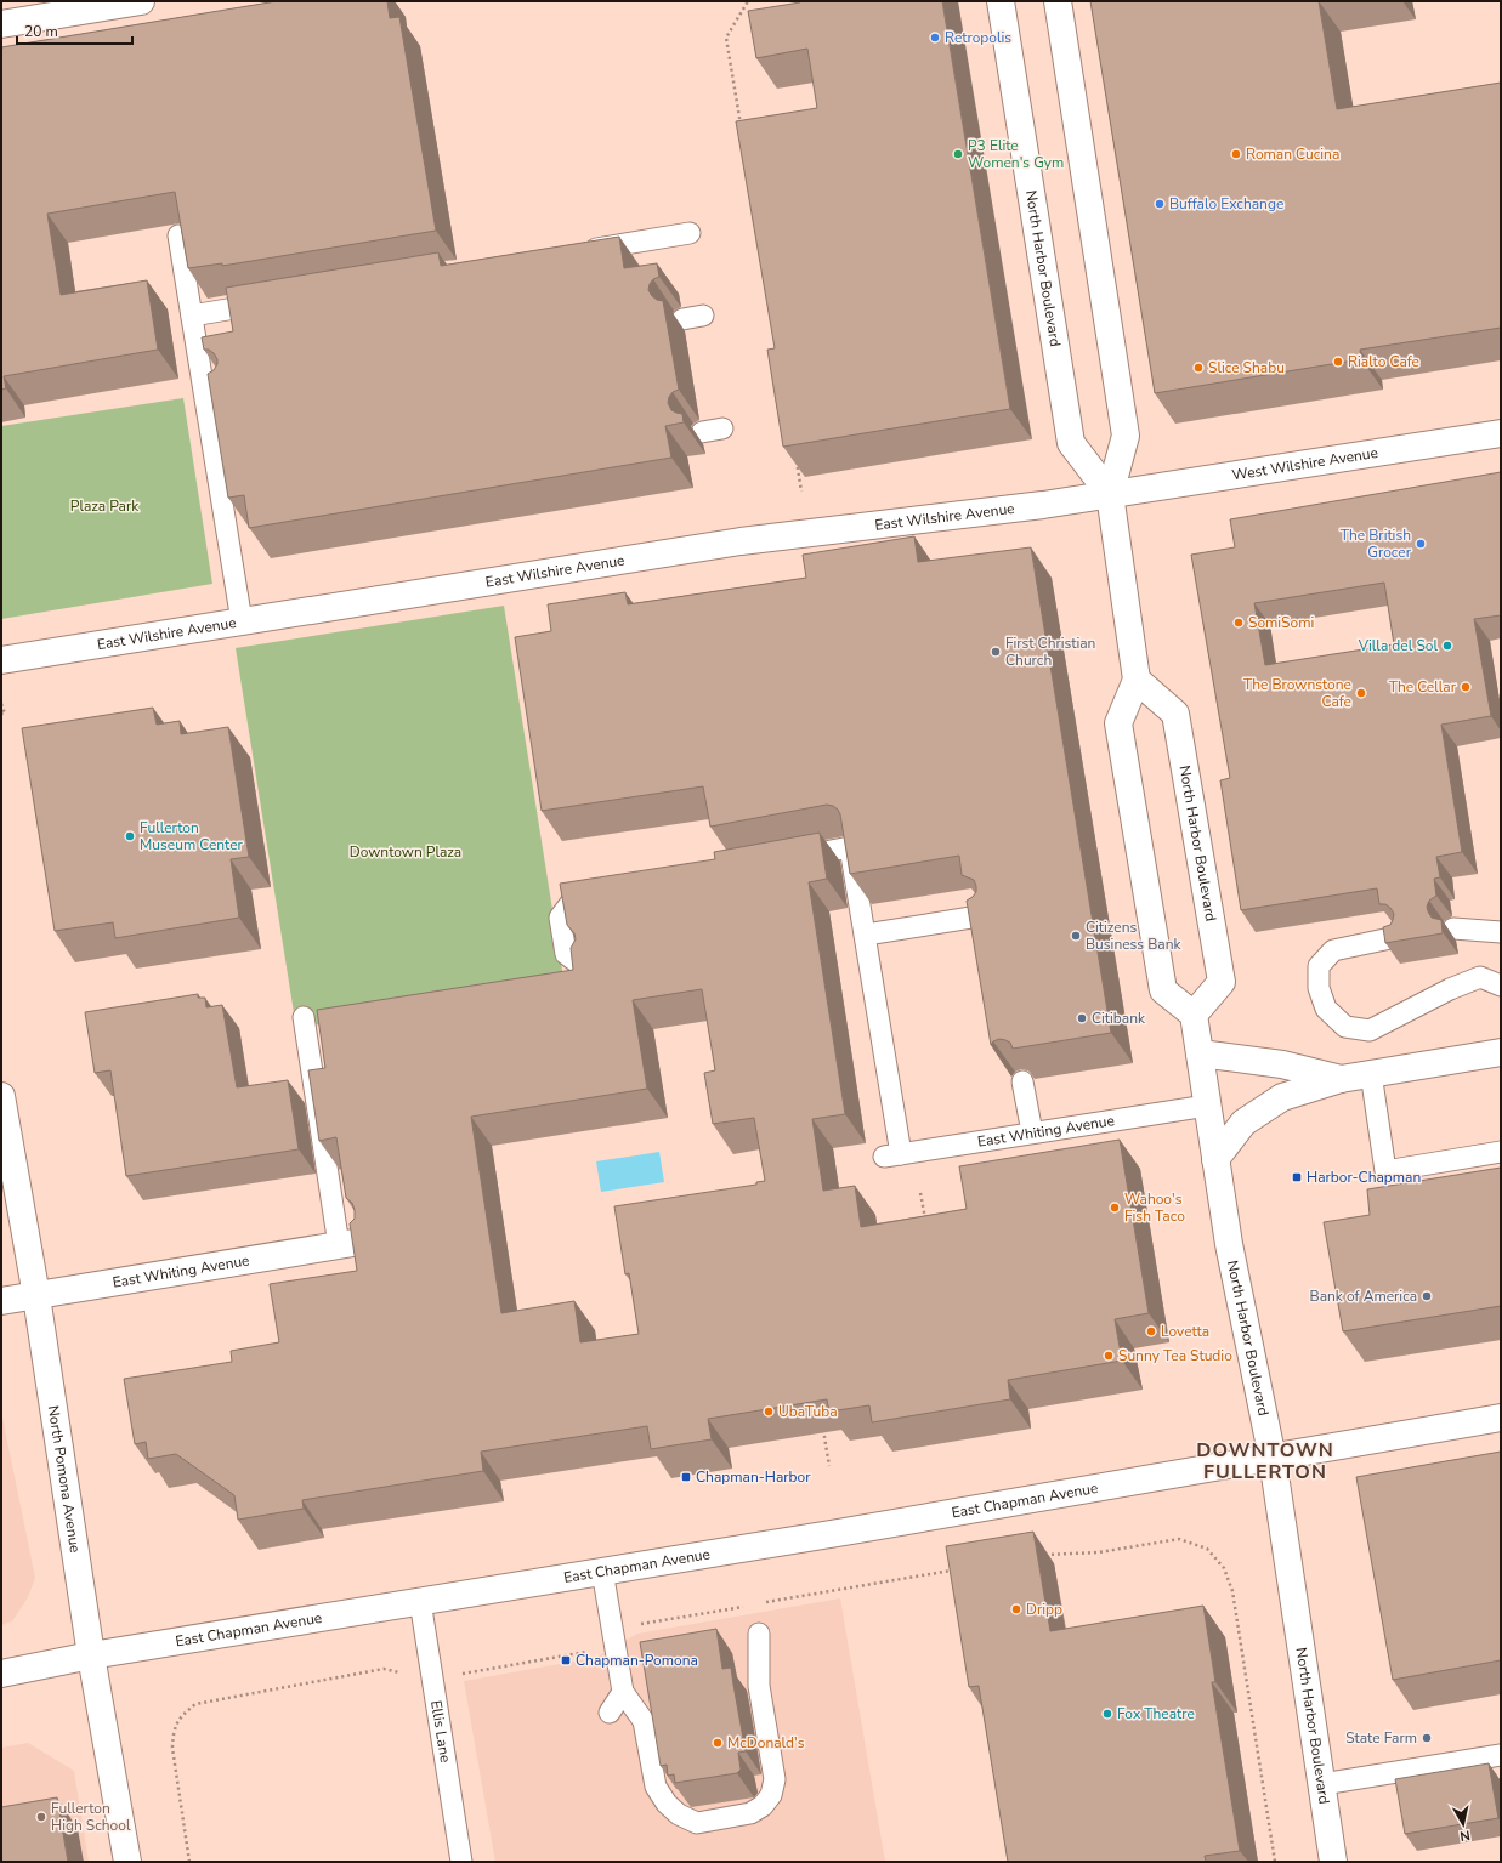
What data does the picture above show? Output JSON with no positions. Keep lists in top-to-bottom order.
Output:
{
  "streets": {
    "main road": [
      "North Harbor Boulevard",
      "West Wilshire Avenue",
      "East Wilshire Avenue",
      "East Whiting Avenue",
      "North Pomona Avenue",
      "East Chapman Avenue"
    ],
    "lane": ["Ellis Lane"]
  },
  "crossings": [
    ["North Harbor Boulevard", "West Wilshire Avenue"],
    ["North Harbor Boulevard", "East Wilshire Avenue"],
    ["North Harbor Boulevard", "East Whiting Avenue"],
    ["North Harbor Boulevard", "East Chapman Avenue"],
    ["West Wilshire Avenue", "East Wilshire Avenue"],
    ["East Whiting Avenue", "North Pomona Avenue"],
    ["North Pomona Avenue", "East Chapman Avenue"],
    ["East Chapman Avenue", "Ellis Lane"]
  ],
  "districts": ["DOWNTOWN FULLERTON"],
  "parks": ["Plaza Park", "Downtown Plaza"],
  "places": {
    "other": [
      "Retropolis",
      "P3 Elite Women's Gym",
      "Roman Cucina",
      "Buffalo Exchange",
      "Rialto Cafe",
      "Slice Shabu",
      "The British Grocer",
      "SomiSomi",
      "Villa del Sol",
      "First Christian Church",
      "The Cellar",
      "The Brownstone Cafe",
      "Fullerton Museum Center",
      "Citizens Business Bank",
      "Citibank",
      "Wahoo's Fish Taco",
      "Bank of America",
      "Lovetta",
      "Sunny Tea Studio",
      "UbaTuba",
      "Dripp",
      "Fox Theatre",
      "State Farm",
      "McDonald's",
      "Fullerton High School"
    ],
    "transit": ["Harbor-Chapman", "Chapman-Harbor", "Chapman-Pomona"]
  },
  "scale_bar": "20 m",
  "north": "bottom"
}
